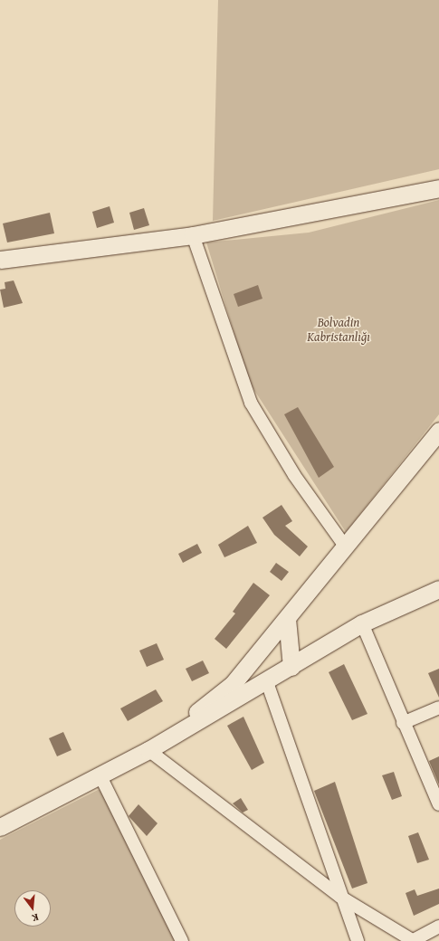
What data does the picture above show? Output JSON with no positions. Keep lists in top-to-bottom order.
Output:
{
  "parks": ["Bolvadin Kabristanlığı"],
  "north": "bottom"
}
